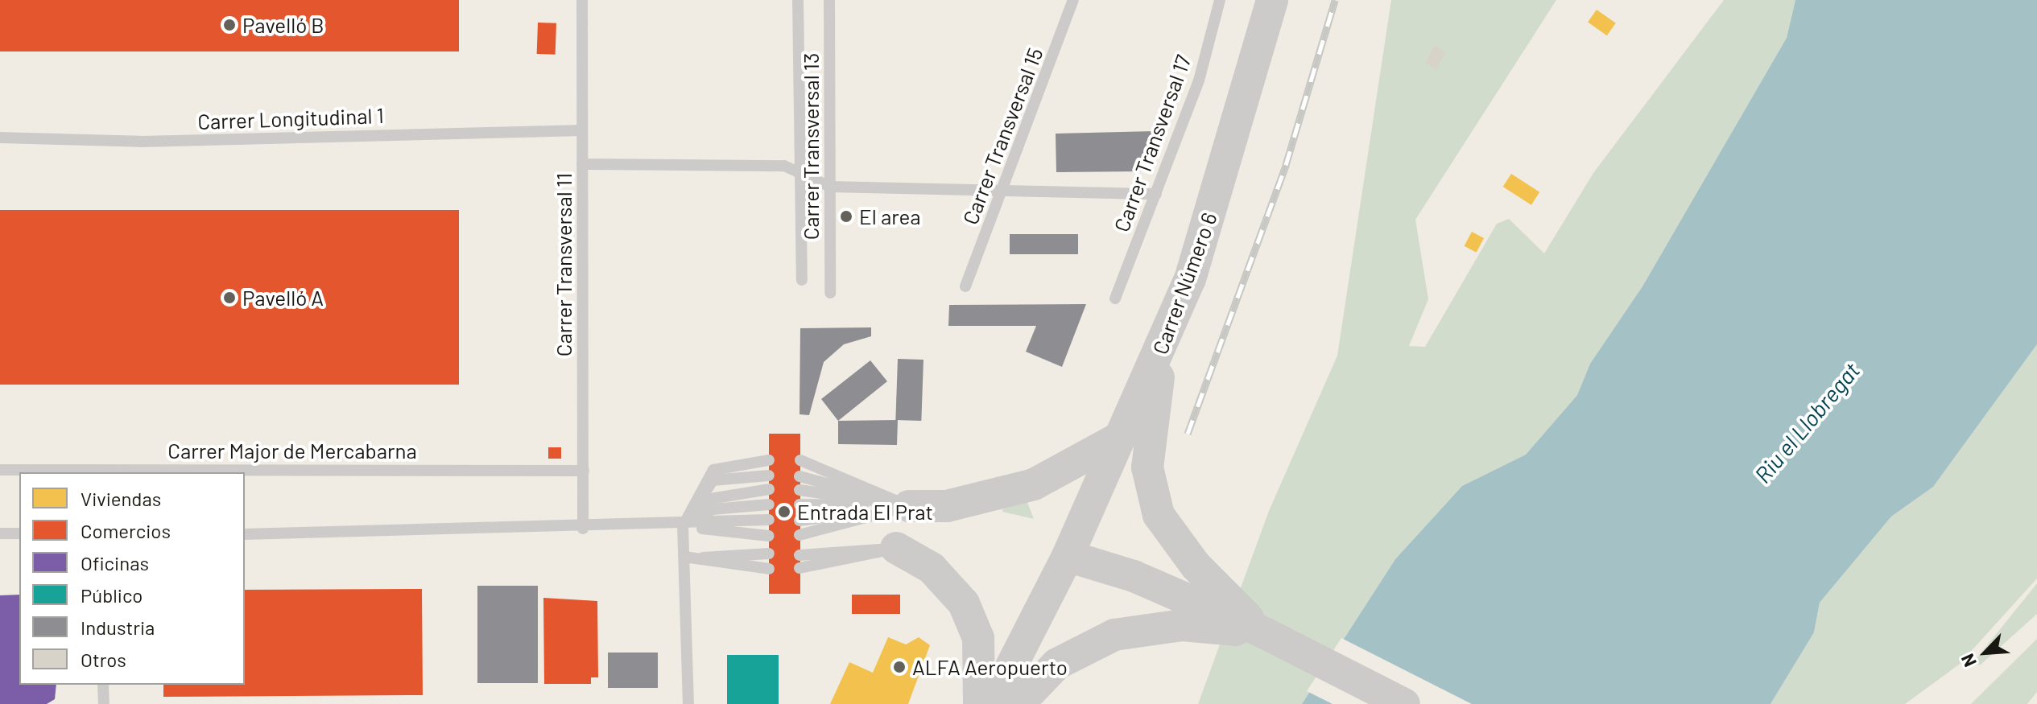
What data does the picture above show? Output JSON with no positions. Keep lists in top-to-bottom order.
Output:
{
  "streets": {
    "main road": ["Carrer Número 6"],
    "lane": [
      "Carrer Longitudinal 1",
      "Carrer Transversal 15",
      "Carrer Transversal 17",
      "Carrer Transversal 13",
      "Carrer Transversal 11",
      "Carrer Major de Mercabarna"
    ]
  },
  "crossings": [
    ["Carrer Longitudinal 1", "Carrer Transversal 11"],
    ["Carrer Transversal 11", "Carrer Major de Mercabarna"]
  ],
  "water": ["Riu el Llobregat"],
  "places": [
    "Pavelló B",
    "El area",
    "Pavelló A",
    "Entrada El Prat",
    "ALFA Aeropuerto"
  ],
  "legend": [
    "Viviendas",
    "Comercios",
    "Oficinas",
    "Público",
    "Industria",
    "Otros"
  ],
  "north": "bottom left"
}
